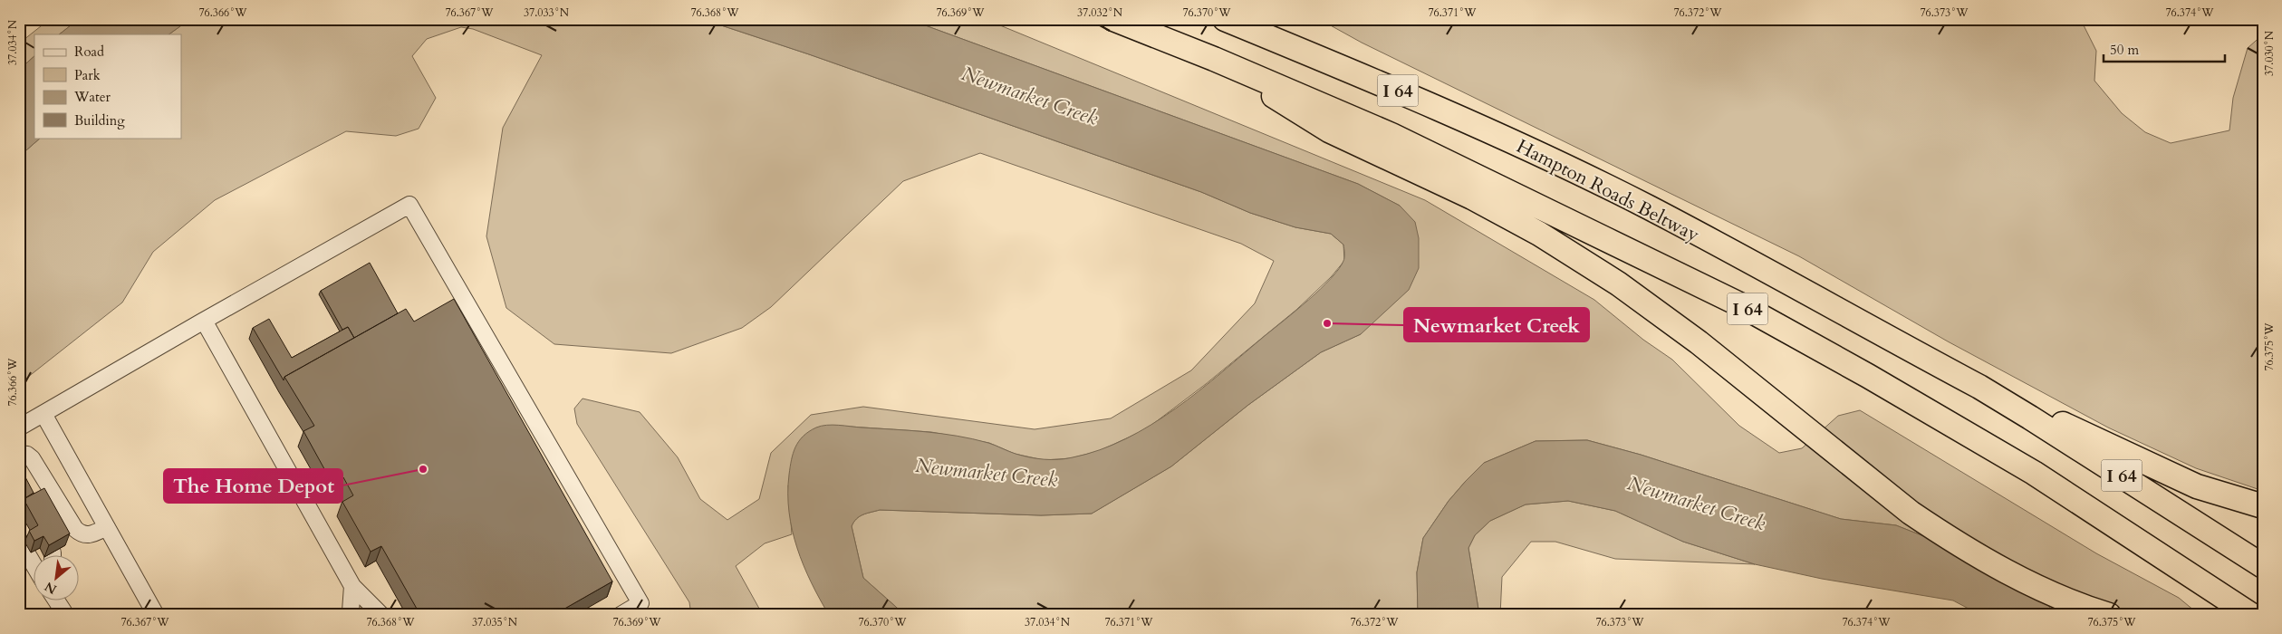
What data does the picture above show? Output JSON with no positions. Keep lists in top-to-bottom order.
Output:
{
  "streets": {
    "highway": ["I 64", "Hampton Roads Beltway"]
  },
  "crossings": [
    ["I 64", "Hampton Roads Beltway"]
  ],
  "water": ["Newmarket Creek"],
  "places": ["Newmarket Creek", "The Home Depot"],
  "legend": [
    "Road",
    "Park",
    "Water",
    "Building"
  ],
  "scale_bar": "50 m",
  "north": "bottom left",
  "coordinates": [
    "76.366°W",
    "76.367°W",
    "37.033°N",
    "76.368°W",
    "76.369°W",
    "37.032°N",
    "76.370°W",
    "76.371°W",
    "76.372°W",
    "76.373°W",
    "76.374°W",
    "37.034°N",
    "37.030°N",
    "76.375°W",
    "37.035°N"
  ]
}
